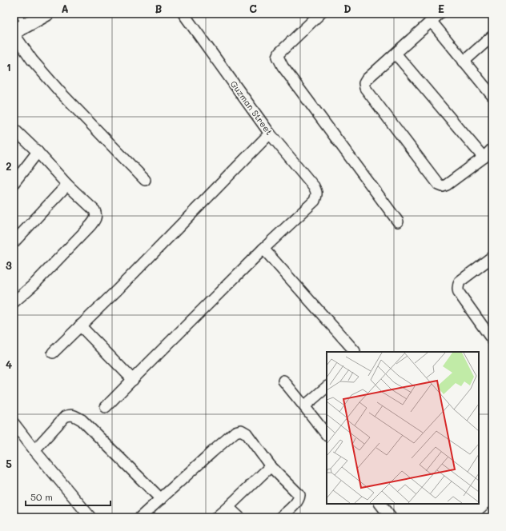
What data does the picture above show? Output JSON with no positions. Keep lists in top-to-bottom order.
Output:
{
  "streets": {
    "street": ["Guzman Street"]
  },
  "scale_bar": "50 m",
  "grid": {
    "columns": [
      "A",
      "B",
      "C",
      "D",
      "E"
    ],
    "rows": [
      "1",
      "2",
      "3",
      "4",
      "5"
    ]
  }
}
